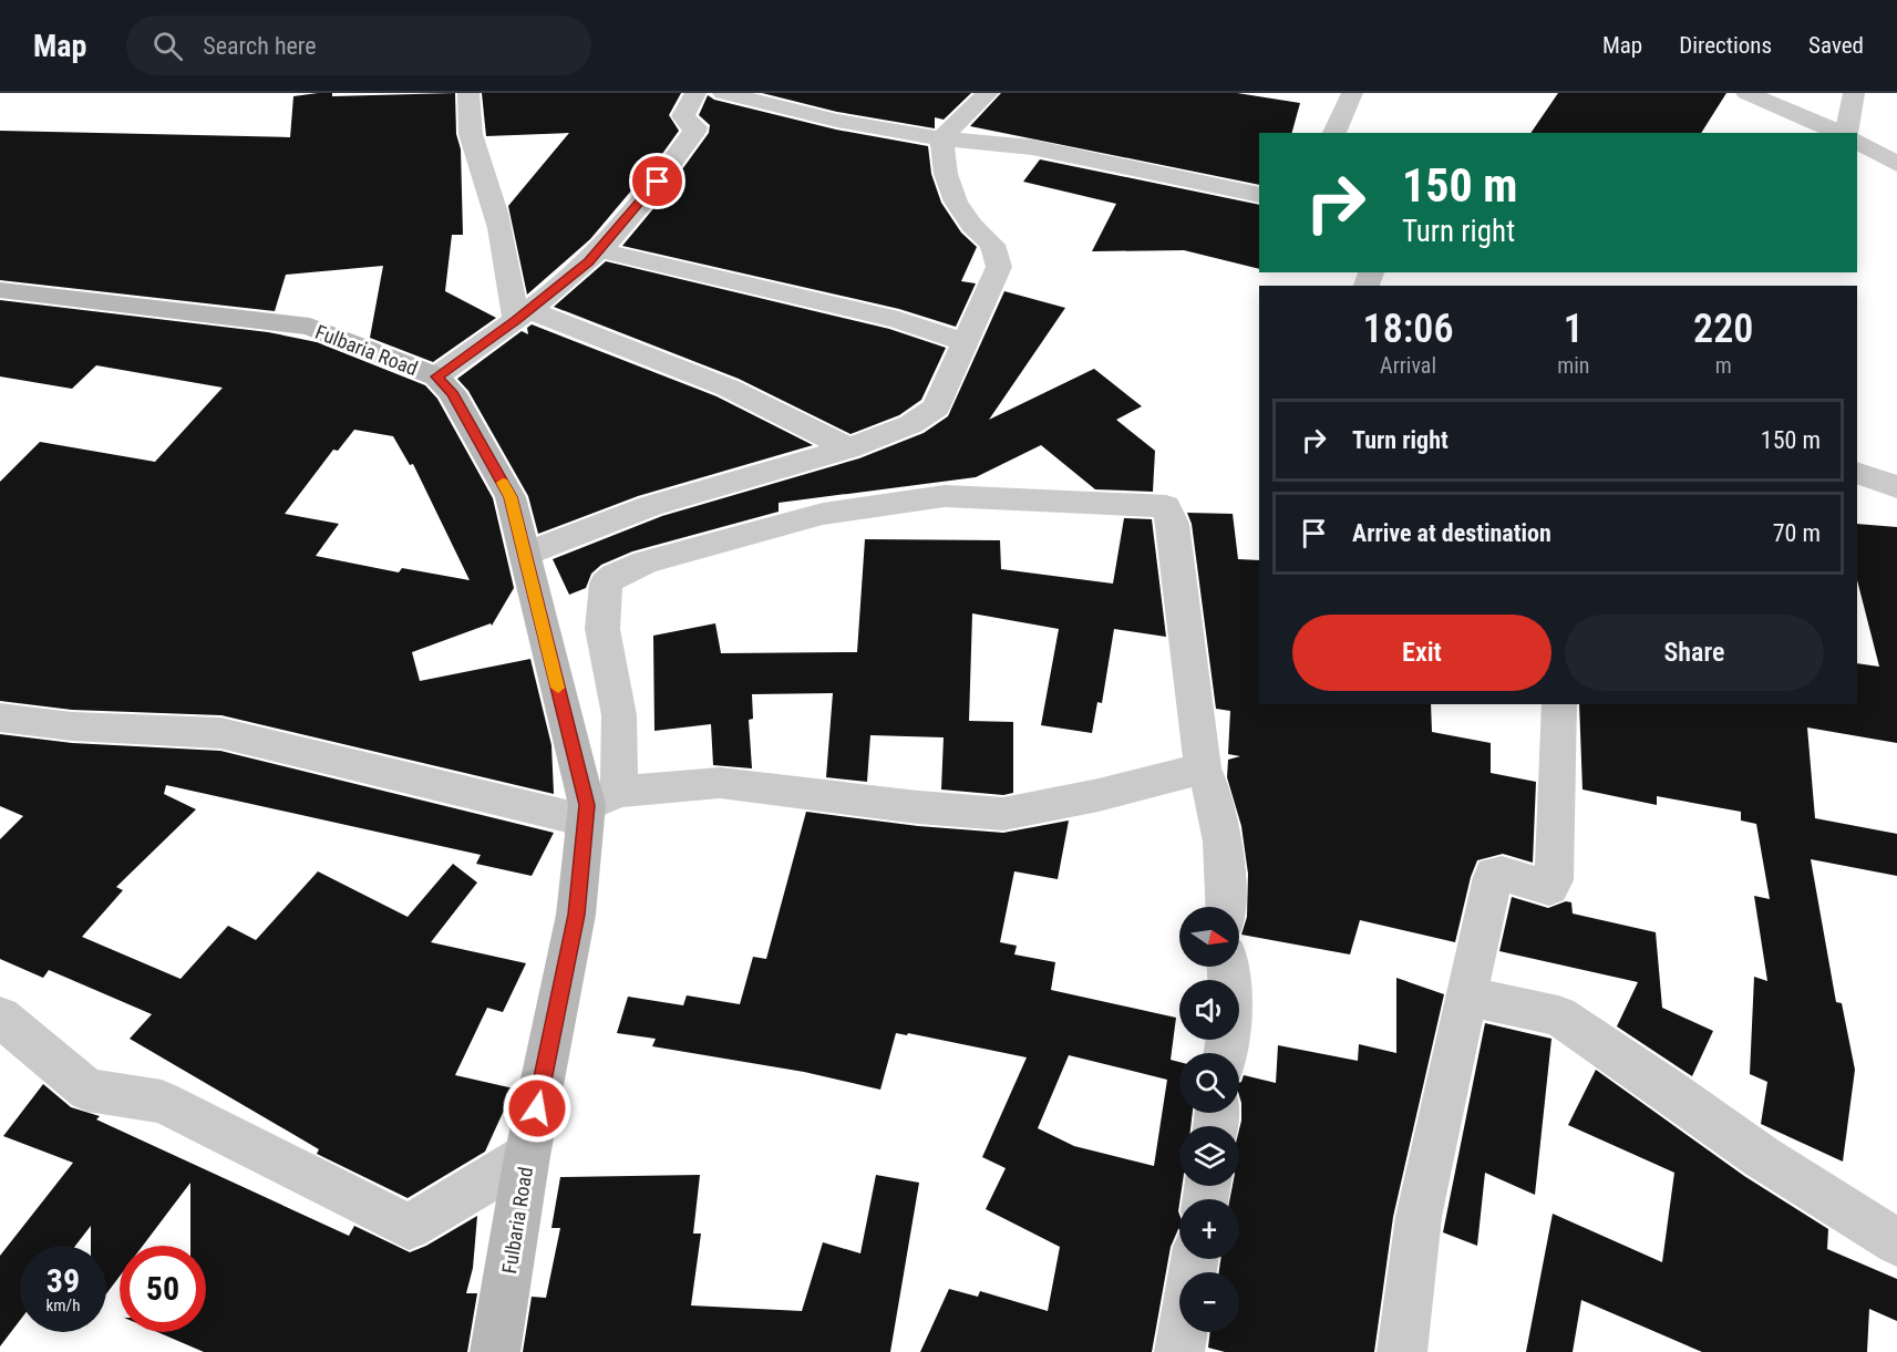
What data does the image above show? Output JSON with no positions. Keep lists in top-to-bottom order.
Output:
{
  "streets": {
    "main road": ["Fulbaria Road"]
  },
  "north": "right",
  "page": {
    "header": "Map",
    "search": "Search here",
    "nav": ["Map", "Directions", "Saved"],
    "turn": ["150 m", "Turn right"],
    "eta": [
      "18:06",
      "Arrival",
      "1",
      "min",
      "220",
      "m"
    ],
    "list": [
      {
        "name": "Turn right",
        "value": "150 m"
      },
      {
        "name": "Arrive at destination",
        "value": "70 m"
      }
    ],
    "buttons": ["Exit", "Share"],
    "map_buttons": ["+", "−"],
    "speed": "39 km/h",
    "limit": "50"
  }
}
